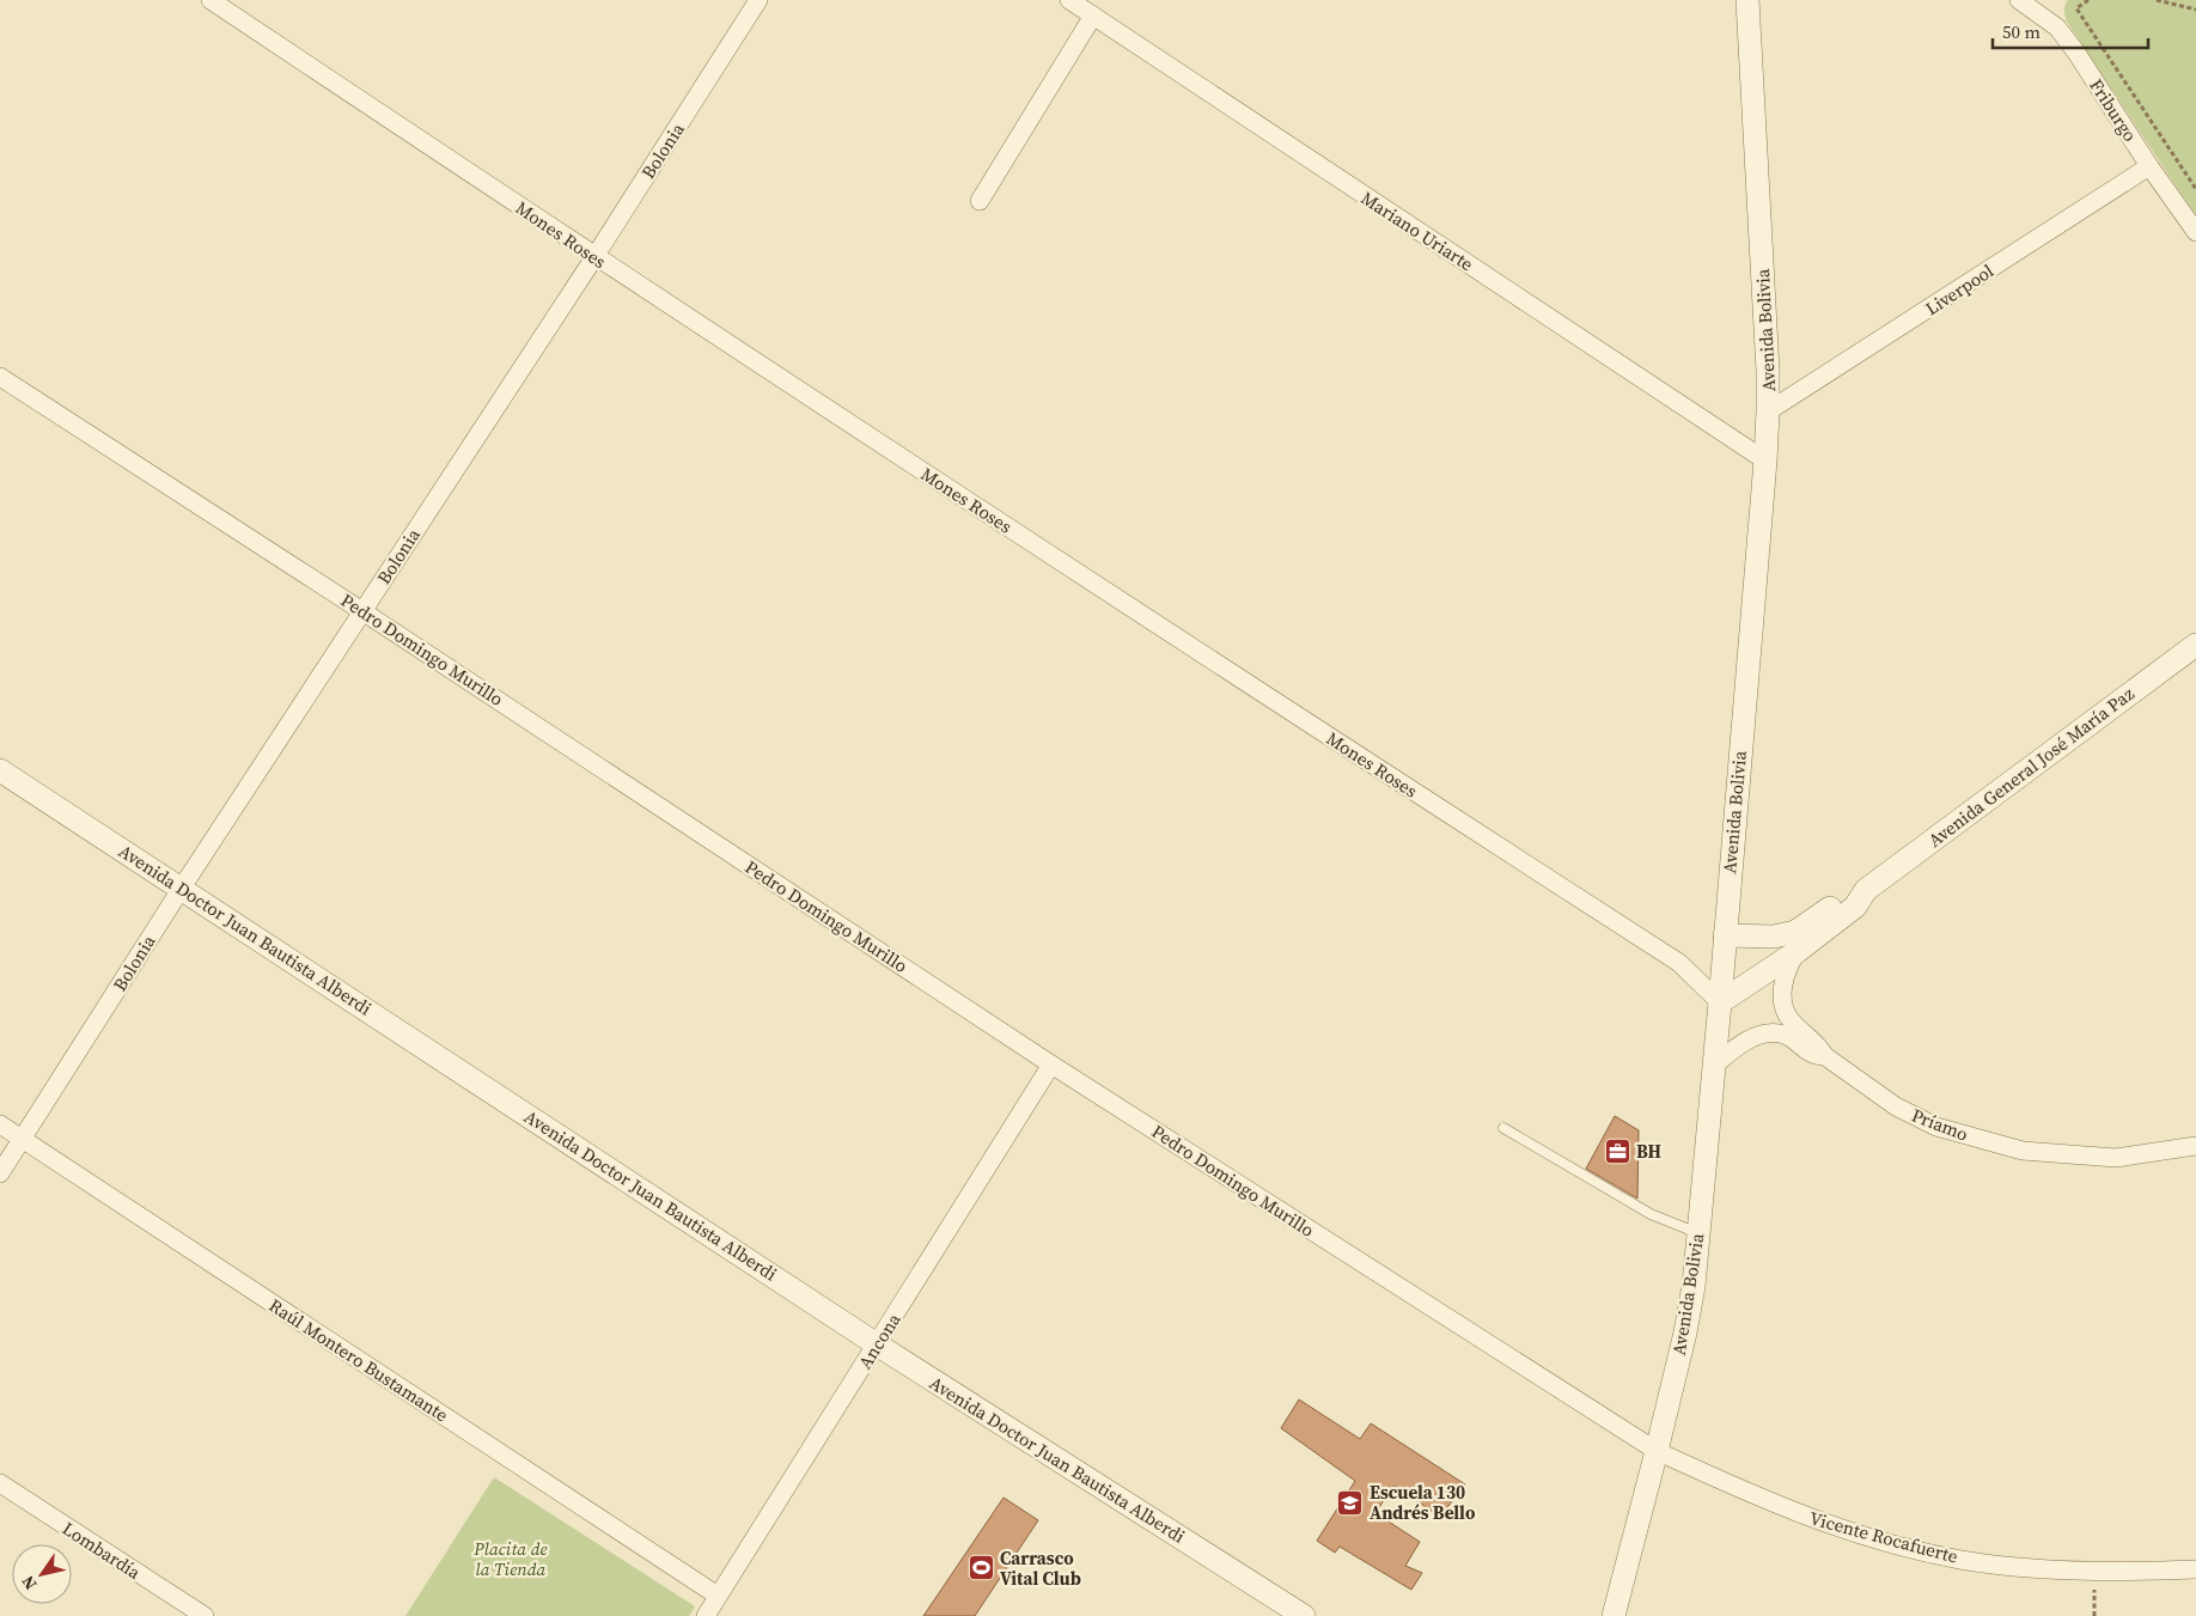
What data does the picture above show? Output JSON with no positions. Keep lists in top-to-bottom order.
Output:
{
  "streets": {
    "street": [
      "Friburgo",
      "Bolonia",
      "Mariano Uriarte",
      "Mones Roses",
      "Liverpool",
      "Avenida Bolivia",
      "Pedro Domingo Murillo",
      "Avenida General José María Paz",
      "Avenida Doctor Juan Bautista Alberdi",
      "Príamo",
      "Ancona",
      "Raúl Montero Bustamante",
      "Vicente Rocafuerte",
      "Lombardía"
    ]
  },
  "crossings": [
    ["Friburgo", "Liverpool"],
    ["Bolonia", "Mones Roses"],
    ["Bolonia", "Pedro Domingo Murillo"],
    ["Bolonia", "Avenida Doctor Juan Bautista Alberdi"],
    ["Bolonia", "Raúl Montero Bustamante"],
    ["Mariano Uriarte", "Avenida Bolivia"],
    ["Mones Roses", "Avenida Bolivia"],
    ["Mones Roses", "Avenida General José María Paz"],
    ["Liverpool", "Avenida Bolivia"],
    ["Avenida Bolivia", "Pedro Domingo Murillo"],
    ["Avenida Bolivia", "Avenida General José María Paz"],
    ["Avenida Bolivia", "Príamo"],
    ["Avenida Bolivia", "Vicente Rocafuerte"],
    ["Pedro Domingo Murillo", "Ancona"],
    ["Pedro Domingo Murillo", "Vicente Rocafuerte"],
    ["Avenida Doctor Juan Bautista Alberdi", "Ancona"],
    ["Ancona", "Raúl Montero Bustamante"]
  ],
  "parks": ["Placita de la Tienda"],
  "places": {
    "office": ["BH"],
    "school or university": ["Escuela 130 Andrés Bello"],
    "sports": ["Carrasco Vital Club"]
  },
  "scale_bar": "50 m",
  "north": "bottom left"
}
